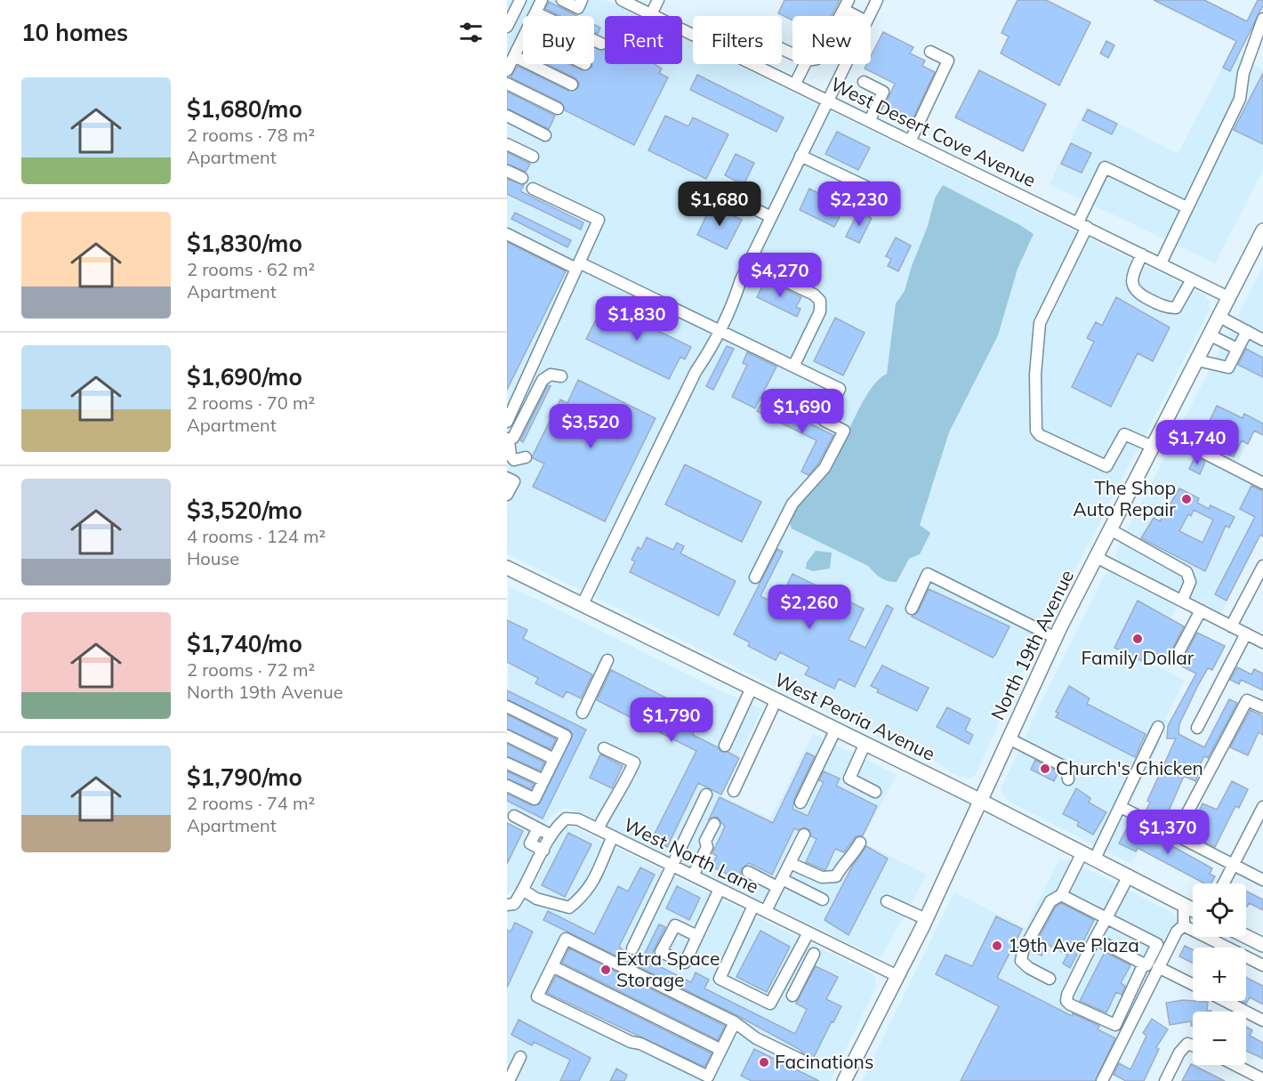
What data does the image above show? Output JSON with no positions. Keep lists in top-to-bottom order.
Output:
{
  "streets": {
    "main road": ["North 19th Avenue", "West Peoria Avenue"],
    "street": ["West Desert Cove Avenue", "West North Lane"]
  },
  "crossings": [
    ["West Desert Cove Avenue", "North 19th Avenue"],
    ["North 19th Avenue", "West Peoria Avenue"],
    ["North 19th Avenue", "West North Lane"]
  ],
  "places": [
    "The Shop Auto Repair",
    "Family Dollar",
    "Church's Chicken",
    "19th Ave Plaza",
    "Extra Space Storage",
    "Facinations"
  ],
  "page": {
    "heading": "10 homes",
    "chip": [
      "Buy",
      "Rent",
      "Filters",
      "New"
    ],
    "list": [
      {
        "name": "$1,680/mo",
        "note": "2 rooms · 78 m² · Apartment"
      },
      {
        "name": "$1,830/mo",
        "note": "2 rooms · 62 m² · Apartment"
      },
      {
        "name": "$1,690/mo",
        "note": "2 rooms · 70 m² · Apartment"
      },
      {
        "name": "$3,520/mo",
        "note": "4 rooms · 124 m² · House"
      },
      {
        "name": "$1,740/mo",
        "note": "2 rooms · 72 m² · North 19th Avenue"
      },
      {
        "name": "$1,790/mo",
        "note": "2 rooms · 74 m² · Apartment"
      }
    ],
    "price": [
      "$1,680",
      "$2,230",
      "$4,270",
      "$1,830",
      "$1,690",
      "$3,520",
      "$1,740",
      "$2,260",
      "$1,790",
      "$1,370"
    ],
    "map_buttons": ["+", "−"]
  }
}
